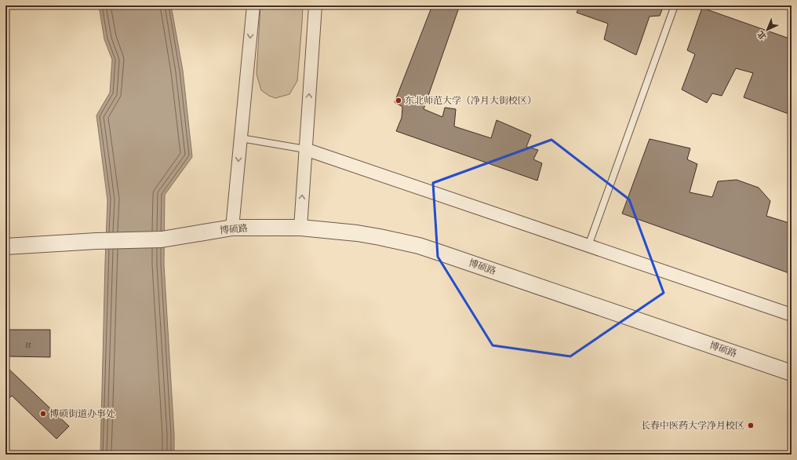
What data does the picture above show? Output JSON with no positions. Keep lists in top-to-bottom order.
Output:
{
  "streets": {
    "street": ["博硕路"]
  },
  "places": ["东北师范大学（净月大街校区）", "博硕街道办事处", "长春中医药大学净月校区"],
  "house_numbers": ["35"],
  "north": "bottom left"
}
